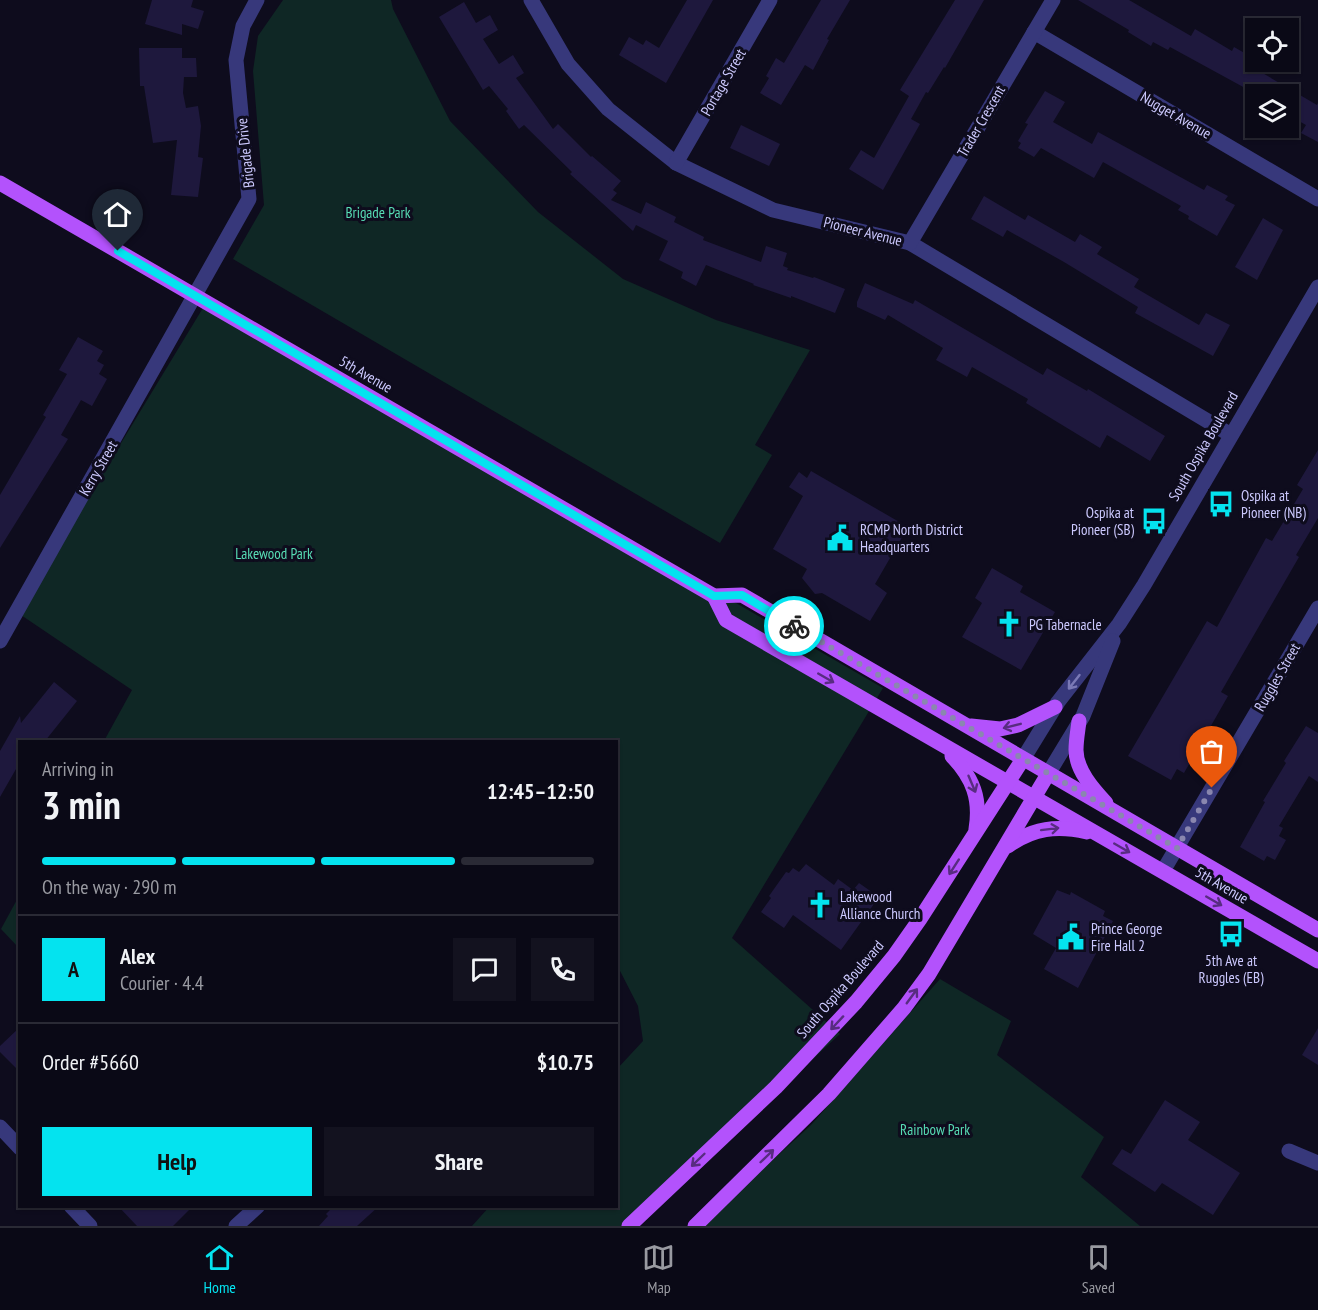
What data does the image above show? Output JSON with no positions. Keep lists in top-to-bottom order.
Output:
{
  "streets": {
    "main road": ["5th Avenue", "South Ospika Boulevard"],
    "street": [
      "Portage Street",
      "Nugget Avenue",
      "Trader Crescent",
      "Brigade Drive",
      "Pioneer Avenue",
      "Kerry Street",
      "Ruggles Street"
    ]
  },
  "crossings": [
    ["Portage Street", "Pioneer Avenue"],
    ["Nugget Avenue", "Trader Crescent"],
    ["Trader Crescent", "Pioneer Avenue"],
    ["Brigade Drive", "5th Avenue"],
    ["Brigade Drive", "Kerry Street"],
    ["Pioneer Avenue", "South Ospika Boulevard"],
    ["5th Avenue", "South Ospika Boulevard"],
    ["5th Avenue", "Kerry Street"],
    ["5th Avenue", "Ruggles Street"]
  ],
  "parks": ["Brigade Park", "Lakewood Park", "Rainbow Park"],
  "places": {
    "bus stop": ["Ospika at Pioneer (NB)", "Ospika at Pioneer (SB)", "5th Ave at Ruggles (EB)"],
    "public building": ["RCMP North District Headquarters", "Prince George Fire Hall 2"],
    "church": ["PG Tabernacle", "Lakewood Alliance Church"]
  },
  "page": {
    "heading": ["3 min", "Arriving in", "12:45–12:50"],
    "panel": [
      "Alex",
      "Courier · 4.4",
      "Order #5660",
      "$10.75"
    ],
    "bar": "On the way · 290 m",
    "round": "A",
    "buttons": ["Help", "Share"],
    "tabs": ["Home", "Map", "Saved"]
  }
}
